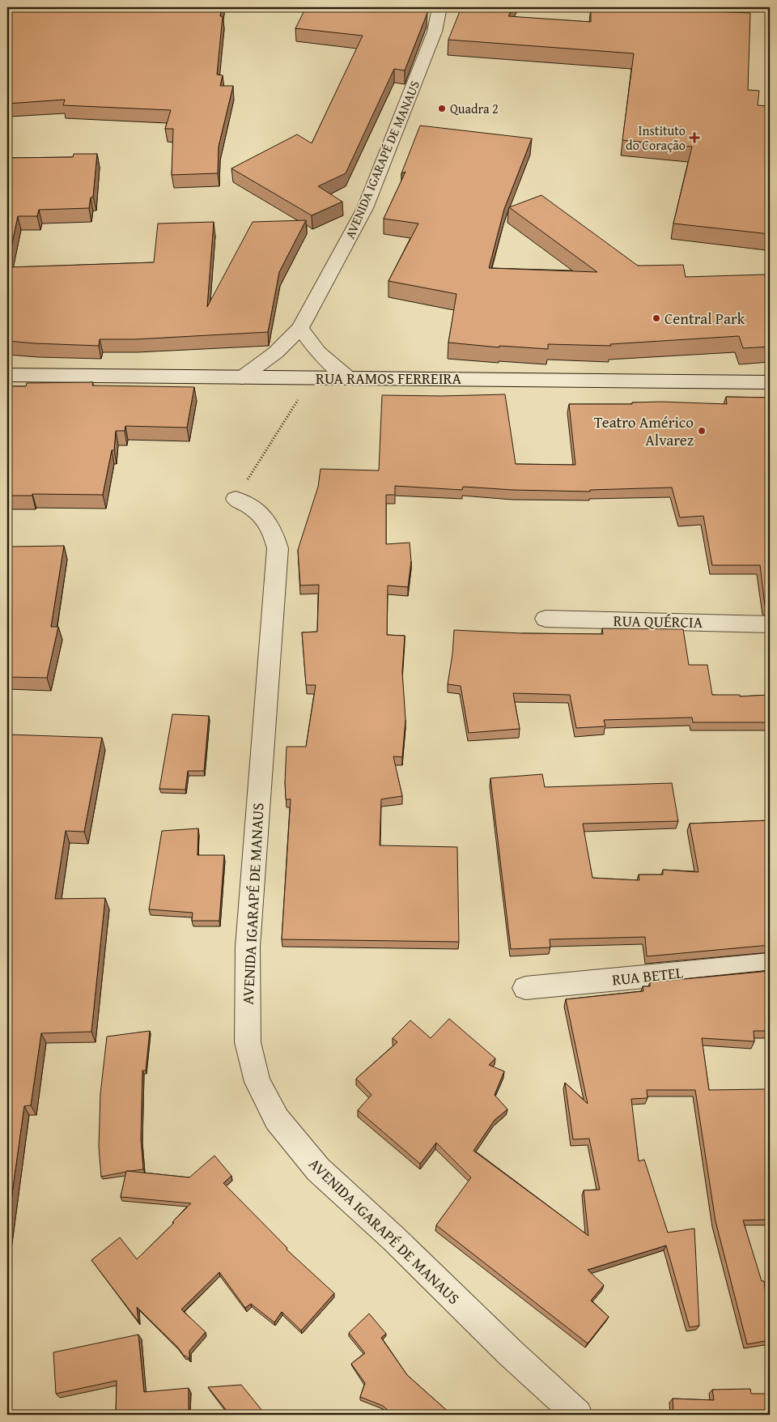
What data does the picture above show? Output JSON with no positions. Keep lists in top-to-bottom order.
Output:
{
  "streets": {
    "street": [
      "AVENIDA IGARAPÉ DE MANAUS",
      "RUA RAMOS FERREIRA",
      "RUA QUÉRCIA",
      "RUA BETEL"
    ]
  },
  "crossings": [
    ["AVENIDA IGARAPÉ DE MANAUS", "RUA RAMOS FERREIRA"]
  ],
  "places": {
    "other": ["Quadra 2", "Central Park", "Teatro Américo Alvarez"],
    "health": ["Instituto do Coração"]
  }
}
